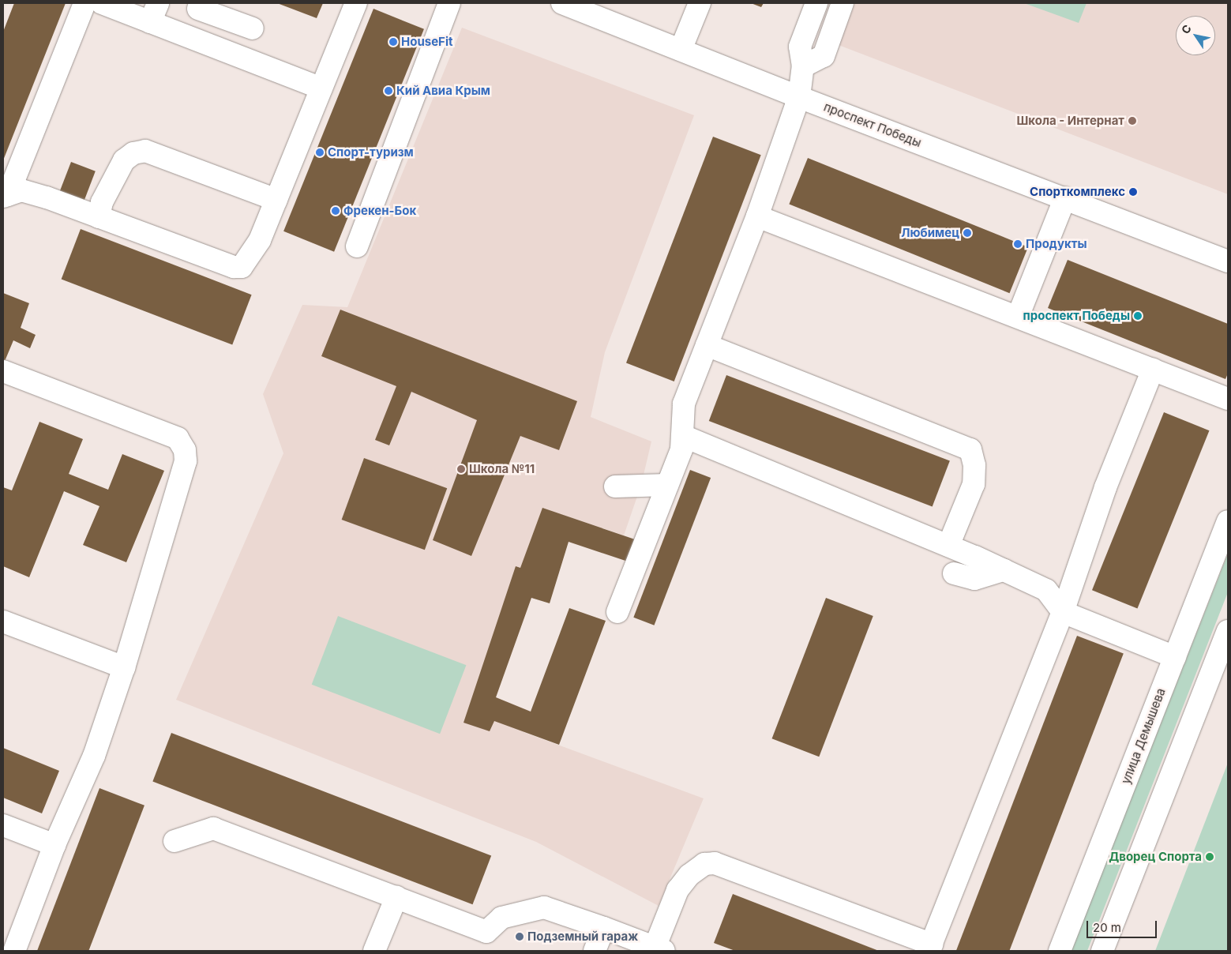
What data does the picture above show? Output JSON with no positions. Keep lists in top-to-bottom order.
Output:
{
  "streets": {
    "street": ["проспект Победы", "улица Демышева"]
  },
  "places": [
    "HouseFit",
    "Кий Авиа Крым",
    "Школа - Интернат",
    "Спорт-туризм",
    "Спорткомплекс",
    "Фрекен-Бок",
    "Любимец",
    "Продукты",
    "проспект Победы",
    "Школа №11",
    "Дворец Спорта",
    "Подземный гараж"
  ],
  "scale_bar": "20 m",
  "north": "top left"
}
